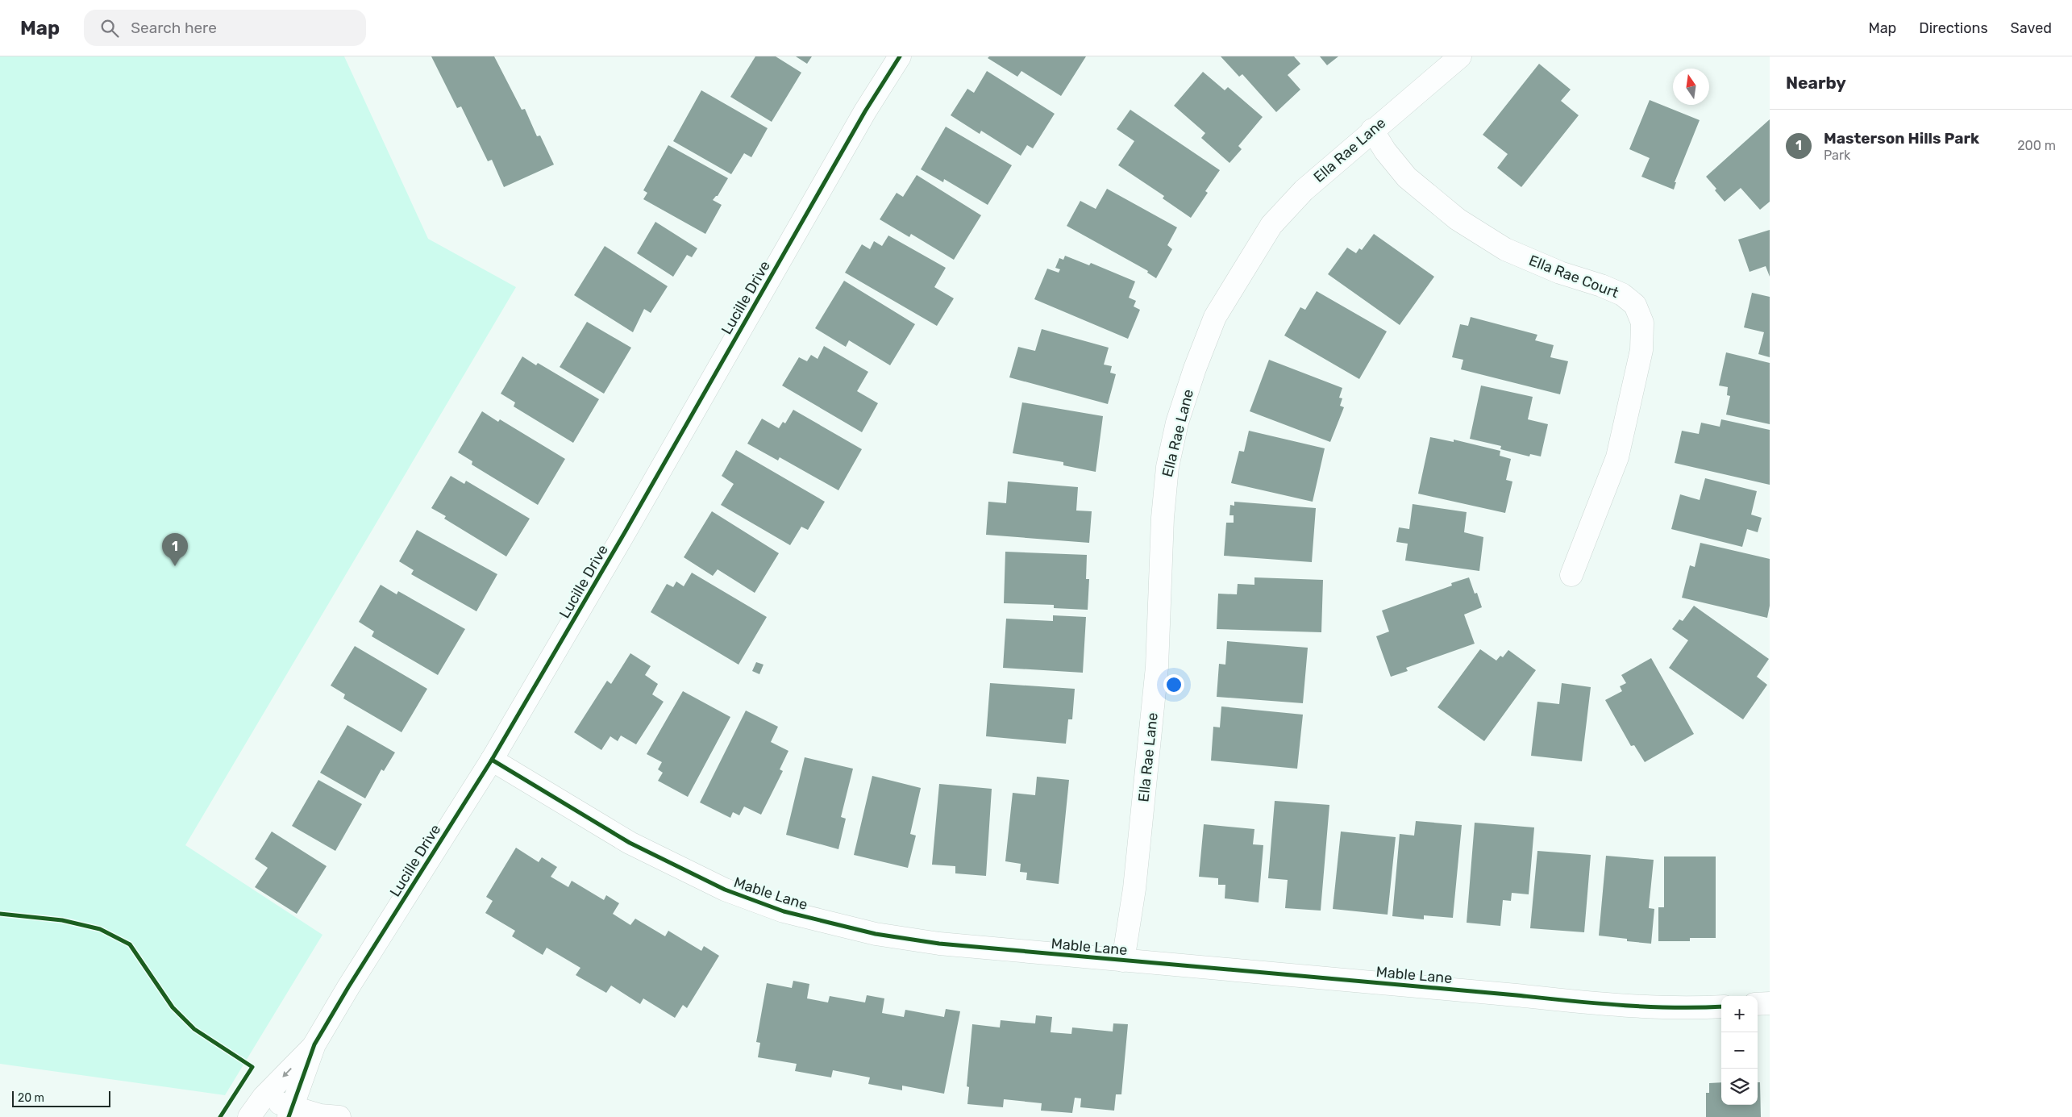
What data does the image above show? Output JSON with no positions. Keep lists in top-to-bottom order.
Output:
{
  "streets": {
    "street": [
      "Ella Rae Lane",
      "Ella Rae Court",
      "Lucille Drive",
      "Mable Lane"
    ]
  },
  "crossings": [
    ["Ella Rae Lane", "Ella Rae Court"],
    ["Ella Rae Lane", "Mable Lane"],
    ["Lucille Drive", "Mable Lane"]
  ],
  "scale_bar": "20 m",
  "north": "top",
  "page": {
    "header": "Map",
    "search": "Search here",
    "nav": ["Map", "Directions", "Saved"],
    "heading": "Nearby",
    "list": [
      {
        "mark": "1",
        "name": "Masterson Hills Park",
        "note": "Park",
        "value": "200 m"
      }
    ],
    "pins": "1",
    "map_buttons": ["+", "−"],
    "scale": "20 m"
  }
}
